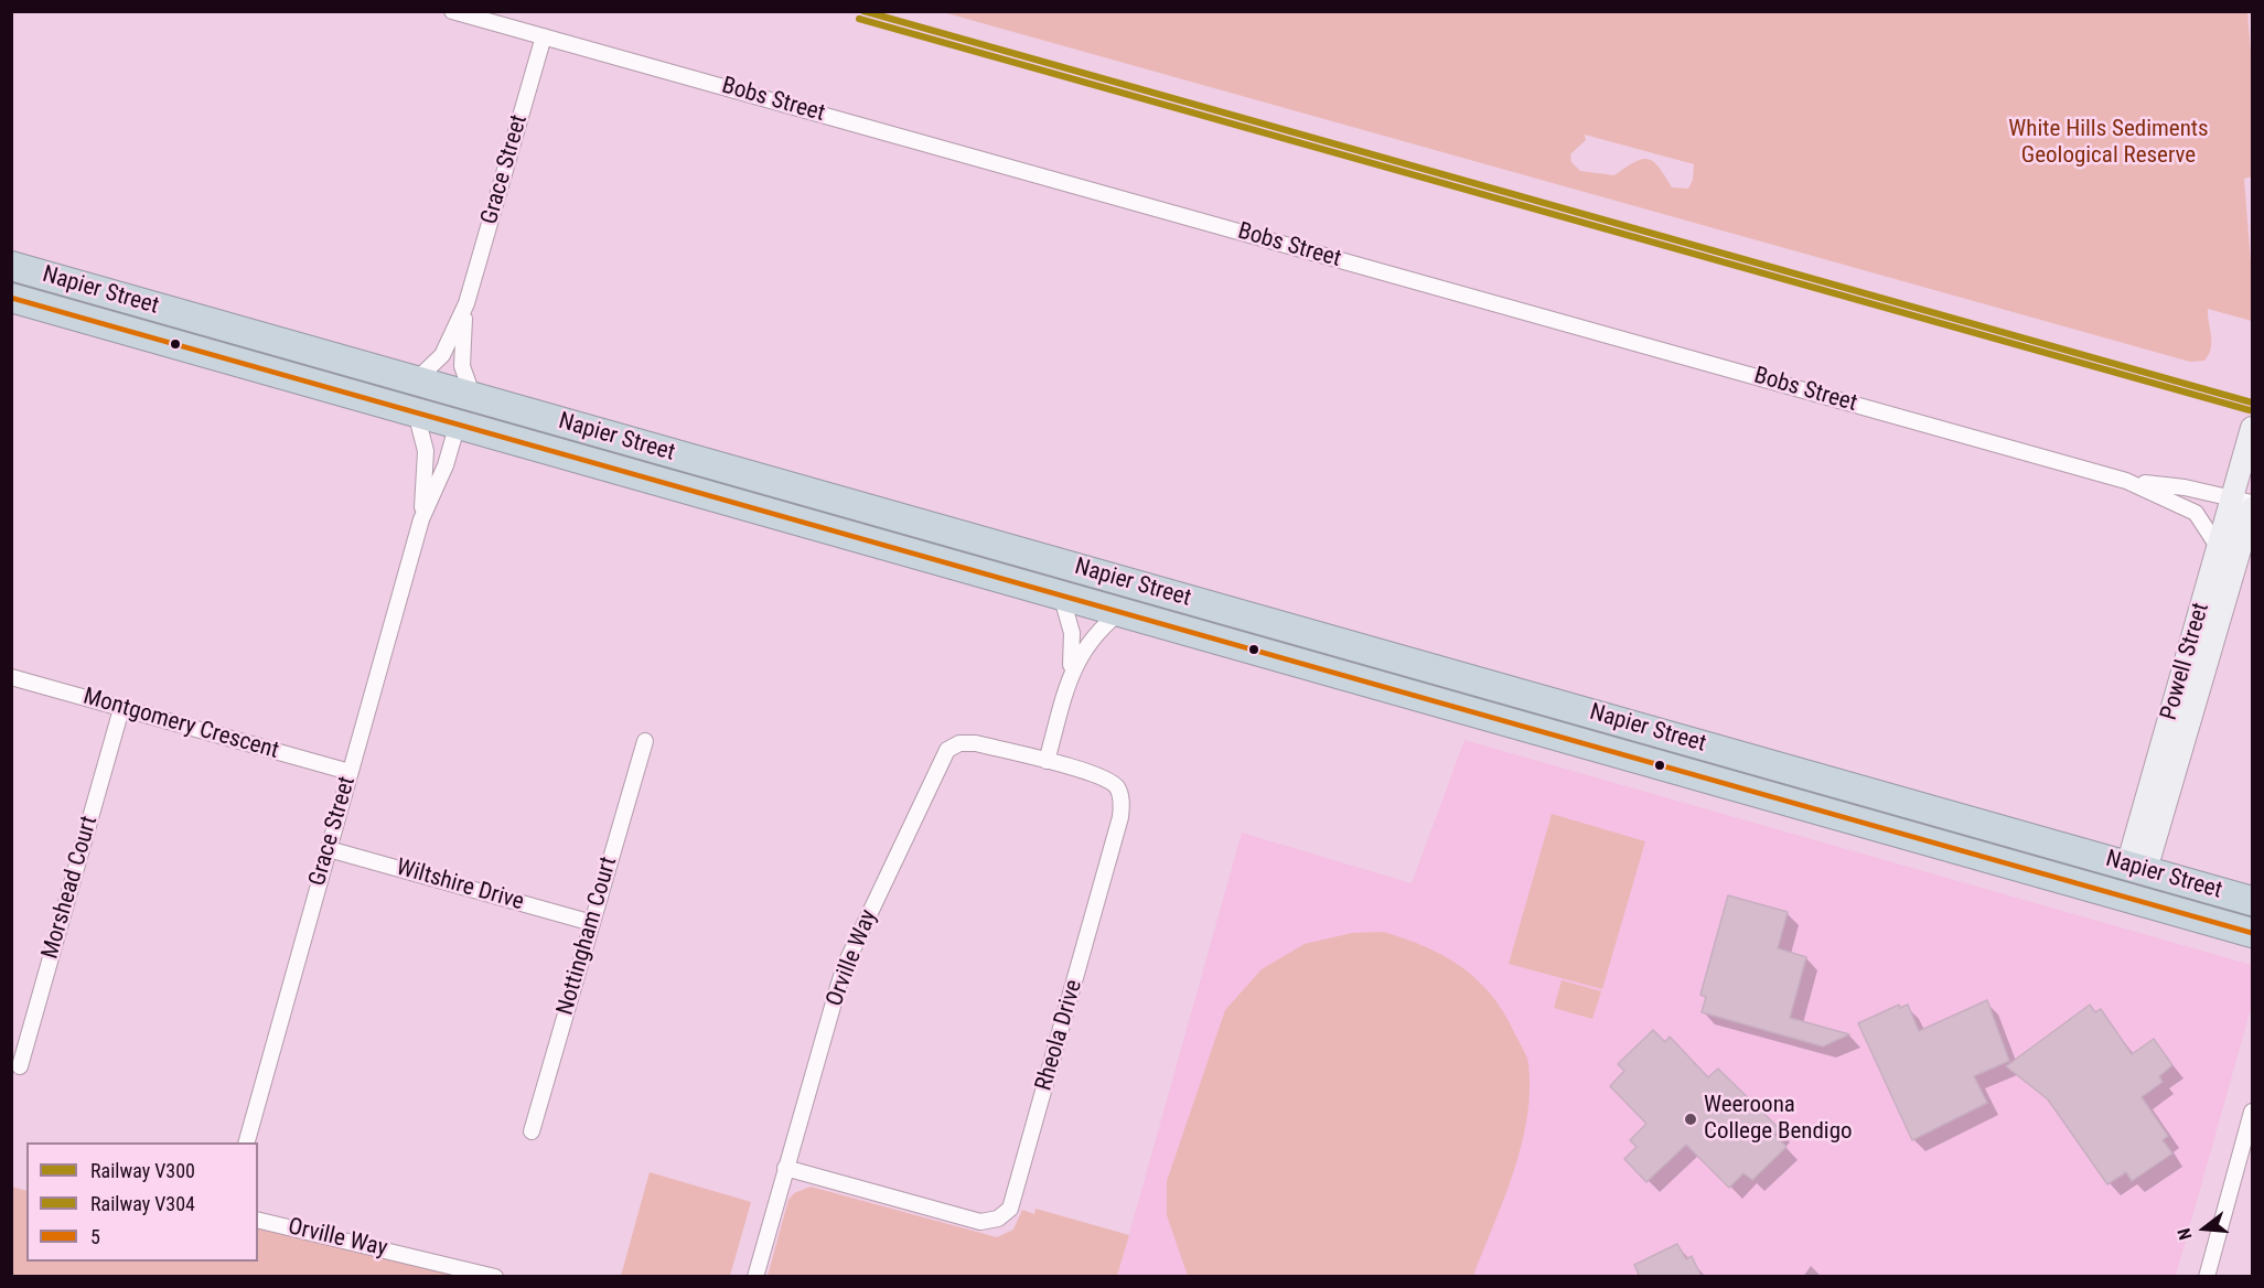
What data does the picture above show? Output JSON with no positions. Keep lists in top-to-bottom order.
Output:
{
  "streets": {
    "highway": ["Napier Street", "Powell Street"],
    "street": [
      "Bobs Street",
      "Grace Street",
      "Montgomery Crescent",
      "Wiltshire Drive",
      "Morshead Court",
      "Nottingham Court",
      "Orville Way",
      "Rheola Drive"
    ]
  },
  "crossings": [
    ["Bobs Street", "Grace Street"],
    ["Bobs Street", "Powell Street"],
    ["Grace Street", "Napier Street"],
    ["Grace Street", "Montgomery Crescent"],
    ["Grace Street", "Wiltshire Drive"],
    ["Napier Street", "Powell Street"],
    ["Montgomery Crescent", "Morshead Court"],
    ["Wiltshire Drive", "Nottingham Court"],
    ["Orville Way", "Rheola Drive"]
  ],
  "parks": ["White Hills Sediments Geological Reserve"],
  "places": ["Weeroona College Bendigo"],
  "lines": ["rail line V300", "rail line V304", "transit line 5"],
  "legend": ["Railway V300", "Railway V304", "5"],
  "north": "left"
}
